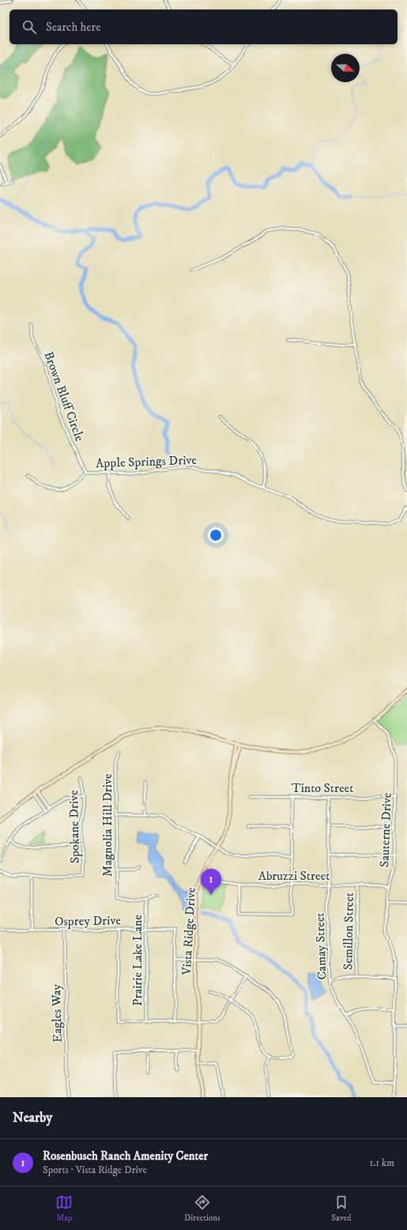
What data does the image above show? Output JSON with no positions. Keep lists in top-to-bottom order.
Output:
{
  "streets": {
    "street": [
      "Brown Bluff Circle",
      "Apple Springs Drive",
      "Tinto Street",
      "Magnolia Hill Drive",
      "Spokane Drive",
      "Sauterne Drive",
      "Abruzzi Street",
      "Osprey Drive",
      "Vista Ridge Drive",
      "Semillon Street",
      "Camay Street",
      "Prairie Lake Lane",
      "Eagles Way"
    ]
  },
  "crossings": [
    ["Brown Bluff Circle", "Apple Springs Drive"],
    ["Tinto Street", "Sauterne Drive"],
    ["Tinto Street", "Camay Street"],
    ["Magnolia Hill Drive", "Prairie Lake Lane"],
    ["Sauterne Drive", "Abruzzi Street"],
    ["Sauterne Drive", "Camay Street"],
    ["Abruzzi Street", "Vista Ridge Drive"],
    ["Abruzzi Street", "Semillon Street"],
    ["Abruzzi Street", "Camay Street"],
    ["Osprey Drive", "Prairie Lake Lane"],
    ["Osprey Drive", "Eagles Way"]
  ],
  "north": "right",
  "page": {
    "search": "Search here",
    "pins": "1",
    "heading": "Nearby",
    "list": [
      {
        "mark": "1",
        "name": "Rosenbusch Ranch Amenity Center",
        "note": "Sports · Vista Ridge Drive",
        "value": "1.1 km"
      }
    ],
    "nav": ["Map", "Directions", "Saved"]
  }
}
